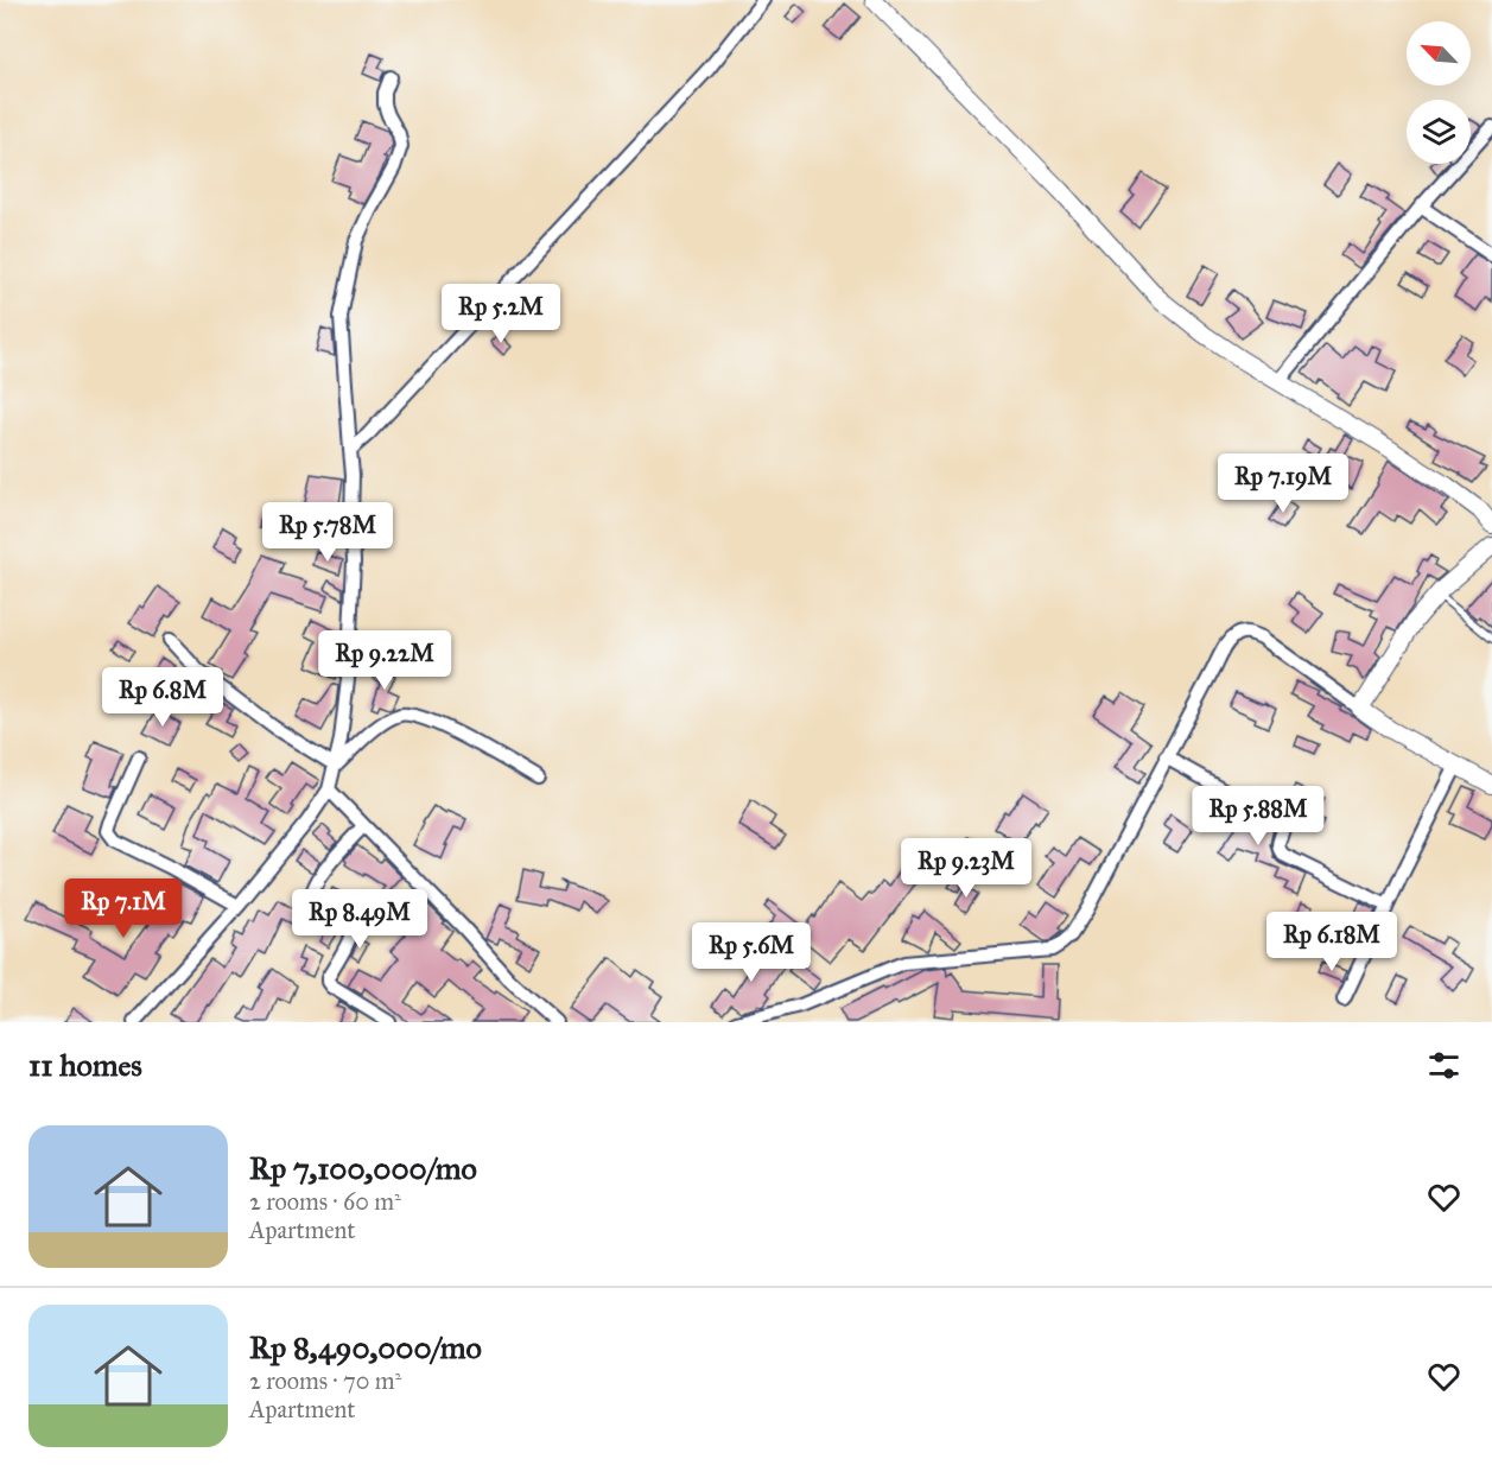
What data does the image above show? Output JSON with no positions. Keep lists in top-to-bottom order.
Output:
{
  "north": "top left",
  "page": {
    "price": [
      "Rp 5.2M",
      "Rp 7.19M",
      "Rp 5.78M",
      "Rp 9.22M",
      "Rp 6.8M",
      "Rp 5.88M",
      "Rp 9.23M",
      "Rp 7.1M",
      "Rp 8.49M",
      "Rp 6.18M",
      "Rp 5.6M"
    ],
    "heading": "11 homes",
    "list": [
      {
        "name": "Rp 7,100,000/mo",
        "note": "2 rooms · 60 m² · Apartment"
      },
      {
        "name": "Rp 8,490,000/mo",
        "note": "2 rooms · 70 m² · Apartment"
      }
    ]
  }
}
